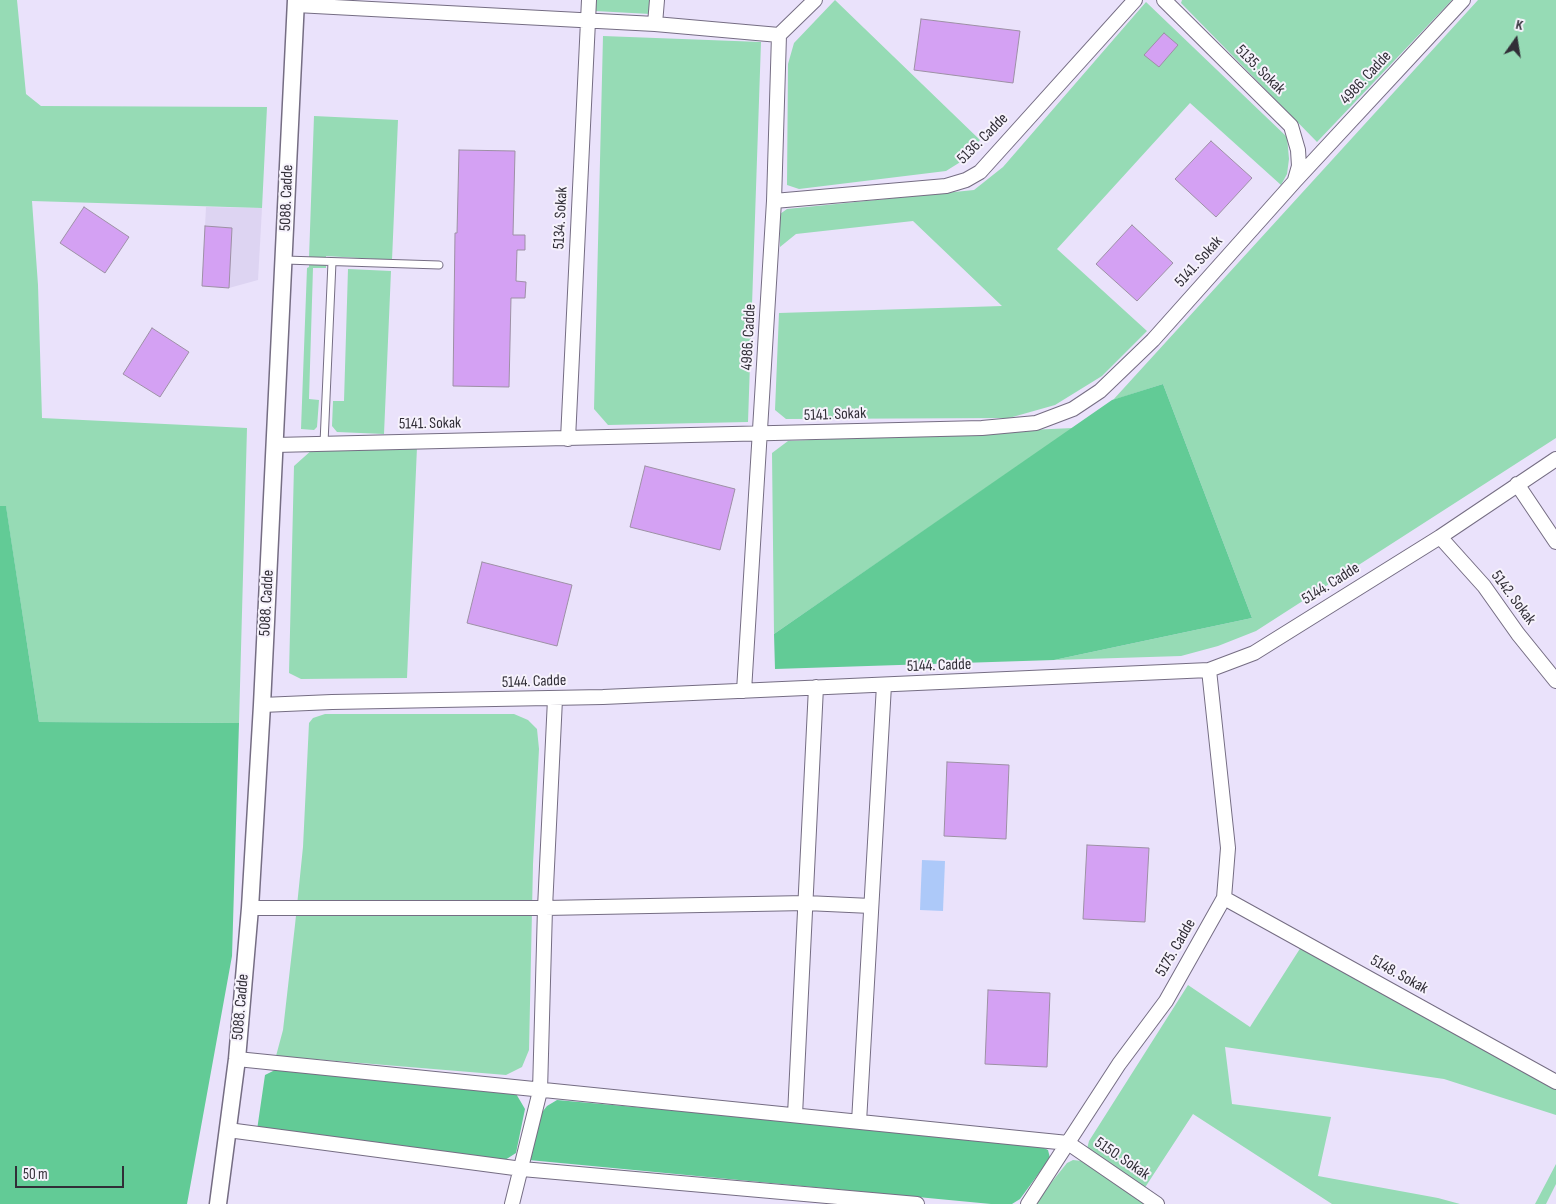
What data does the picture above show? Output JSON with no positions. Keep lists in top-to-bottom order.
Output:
{
  "streets": {
    "street": [
      "5135. Sokak",
      "4986. Cadde",
      "5136. Cadde",
      "5088. Cadde",
      "5134. Sokak",
      "5141. Sokak",
      "5144. Cadde",
      "5142. Sokak",
      "5175. Cadde",
      "5148. Sokak",
      "5150. Sokak"
    ]
  },
  "crossings": [
    ["5135. Sokak", "4986. Cadde"],
    ["5135. Sokak", "5141. Sokak"],
    ["4986. Cadde", "5136. Cadde"],
    ["4986. Cadde", "5141. Sokak"],
    ["4986. Cadde", "5144. Cadde"],
    ["5088. Cadde", "5141. Sokak"],
    ["5088. Cadde", "5144. Cadde"],
    ["5134. Sokak", "5141. Sokak"],
    ["5144. Cadde", "5142. Sokak"],
    ["5144. Cadde", "5175. Cadde"],
    ["5175. Cadde", "5148. Sokak"],
    ["5175. Cadde", "5150. Sokak"]
  ],
  "scale_bar": "50 m",
  "north": "top"
}
